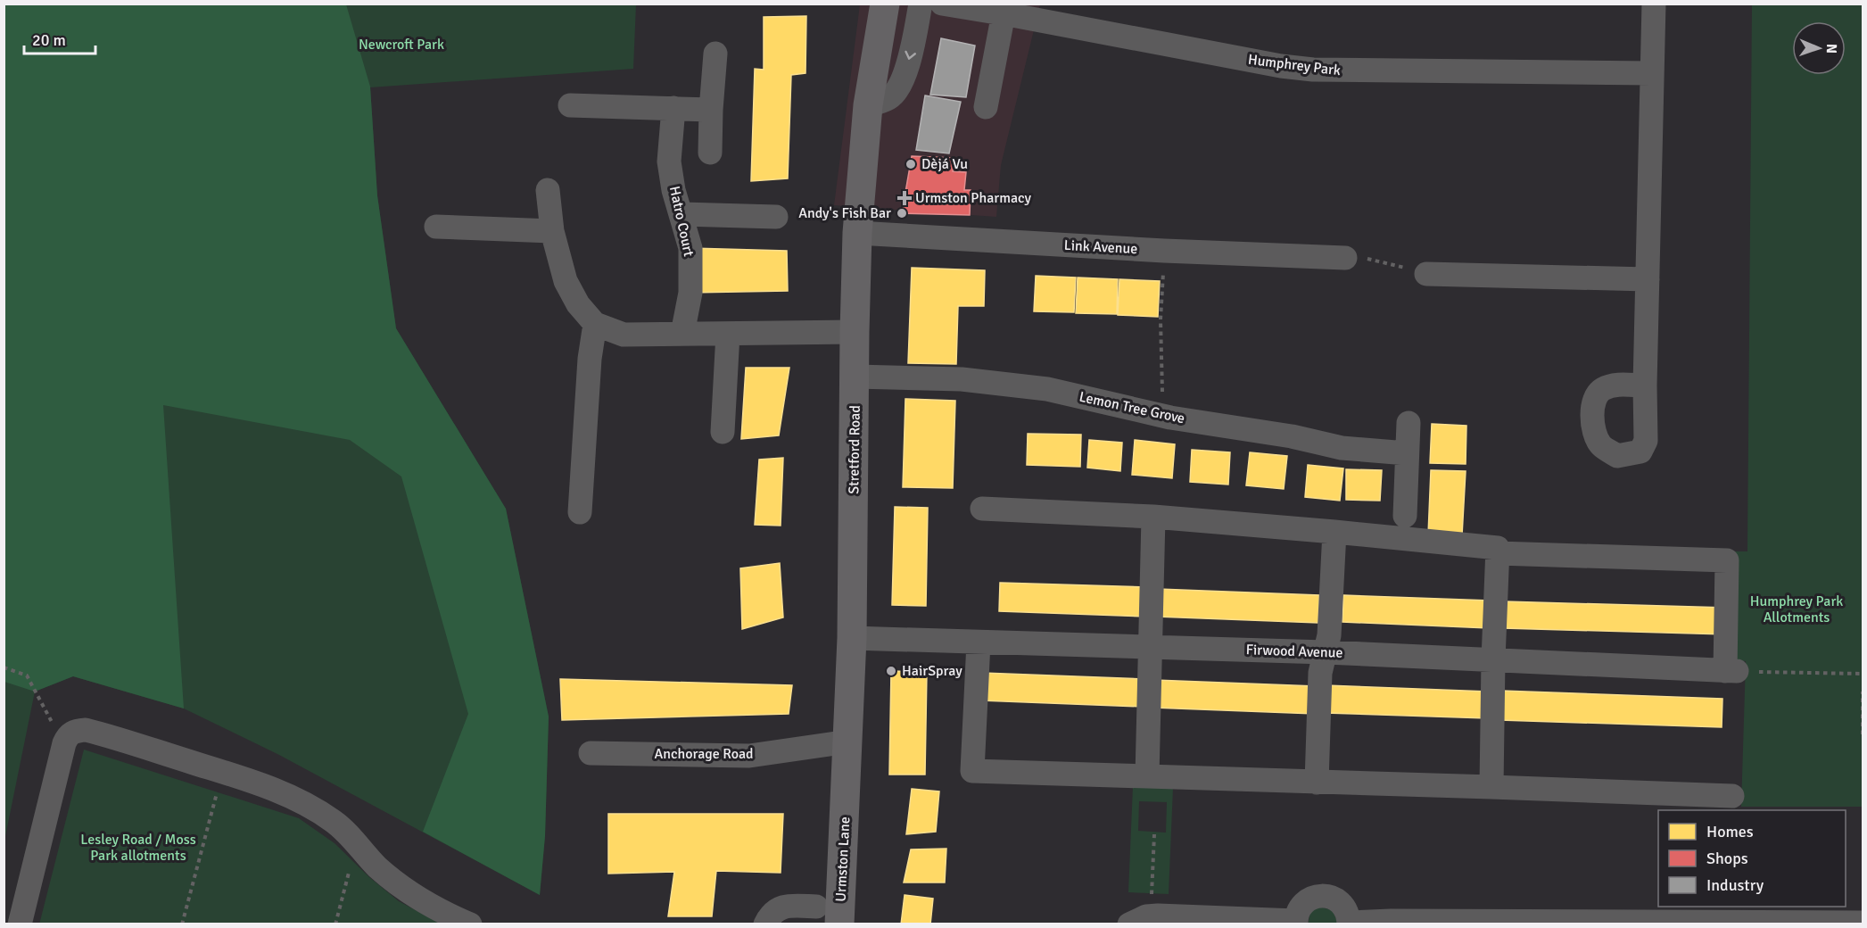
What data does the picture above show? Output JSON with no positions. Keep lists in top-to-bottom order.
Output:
{
  "streets": {
    "main road": ["Stretford Road", "Urmston Lane"],
    "street": [
      "Humphrey Park",
      "Hatro Court",
      "Link Avenue",
      "Lemon Tree Grove",
      "Firwood Avenue",
      "Anchorage Road"
    ]
  },
  "crossings": [
    ["Link Avenue", "Stretford Road"],
    ["Lemon Tree Grove", "Stretford Road"],
    ["Stretford Road", "Firwood Avenue"],
    ["Stretford Road", "Anchorage Road"],
    ["Stretford Road", "Urmston Lane"]
  ],
  "parks": ["Newcroft Park", "Humphrey Park Allotments", "Lesley Road / Moss Park allotments"],
  "places": {
    "other": ["Dèjá Vu", "Andy's Fish Bar", "HairSpray"],
    "health": ["Urmston Pharmacy"]
  },
  "legend": ["Homes", "Shops", "Industry"],
  "scale_bar": "20 m",
  "north": "right"
}
